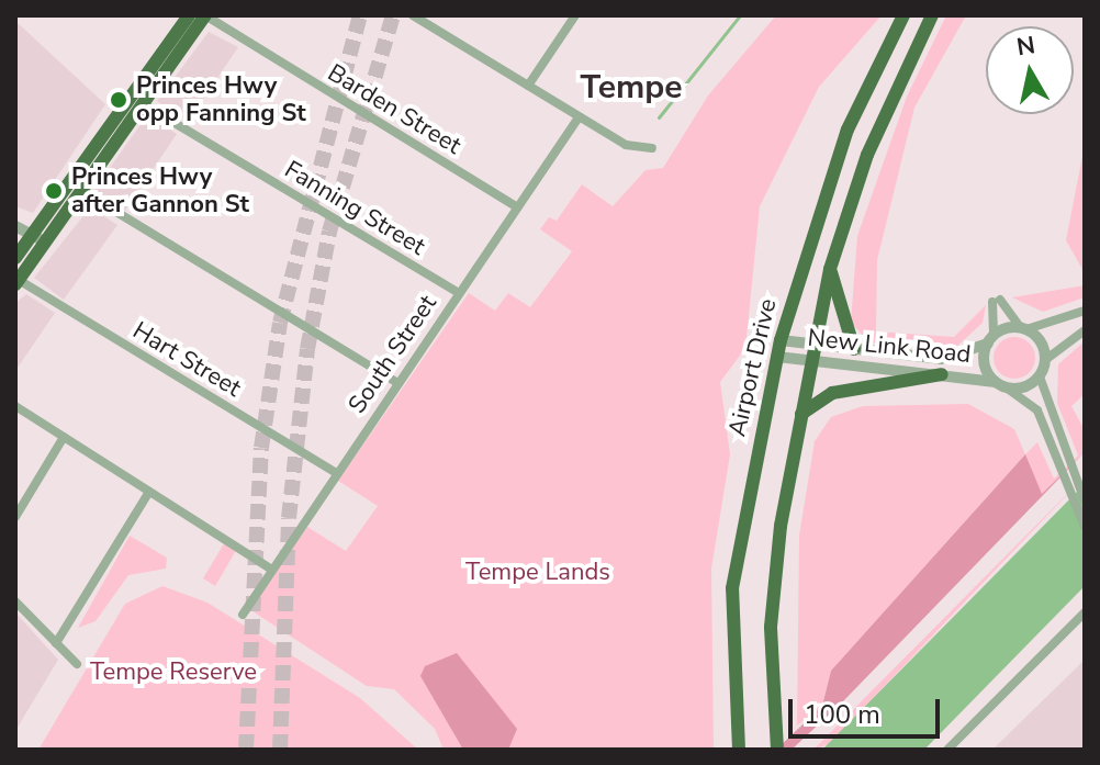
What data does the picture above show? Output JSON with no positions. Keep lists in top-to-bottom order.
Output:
{
  "streets": {
    "highway": ["Airport Drive"],
    "street": [
      "Barden Street",
      "Fanning Street",
      "New Link Road",
      "South Street",
      "Hart Street"
    ]
  },
  "crossings": [
    ["Barden Street", "South Street"],
    ["Fanning Street", "South Street"],
    ["New Link Road", "Airport Drive"],
    ["South Street", "Hart Street"]
  ],
  "districts": ["Tempe"],
  "parks": ["Tempe Lands", "Tempe Reserve"],
  "places": ["Princes Hwy opp Fanning St", "Princes Hwy after Gannon St"],
  "scale_bar": "100 m",
  "north": "top"
}
